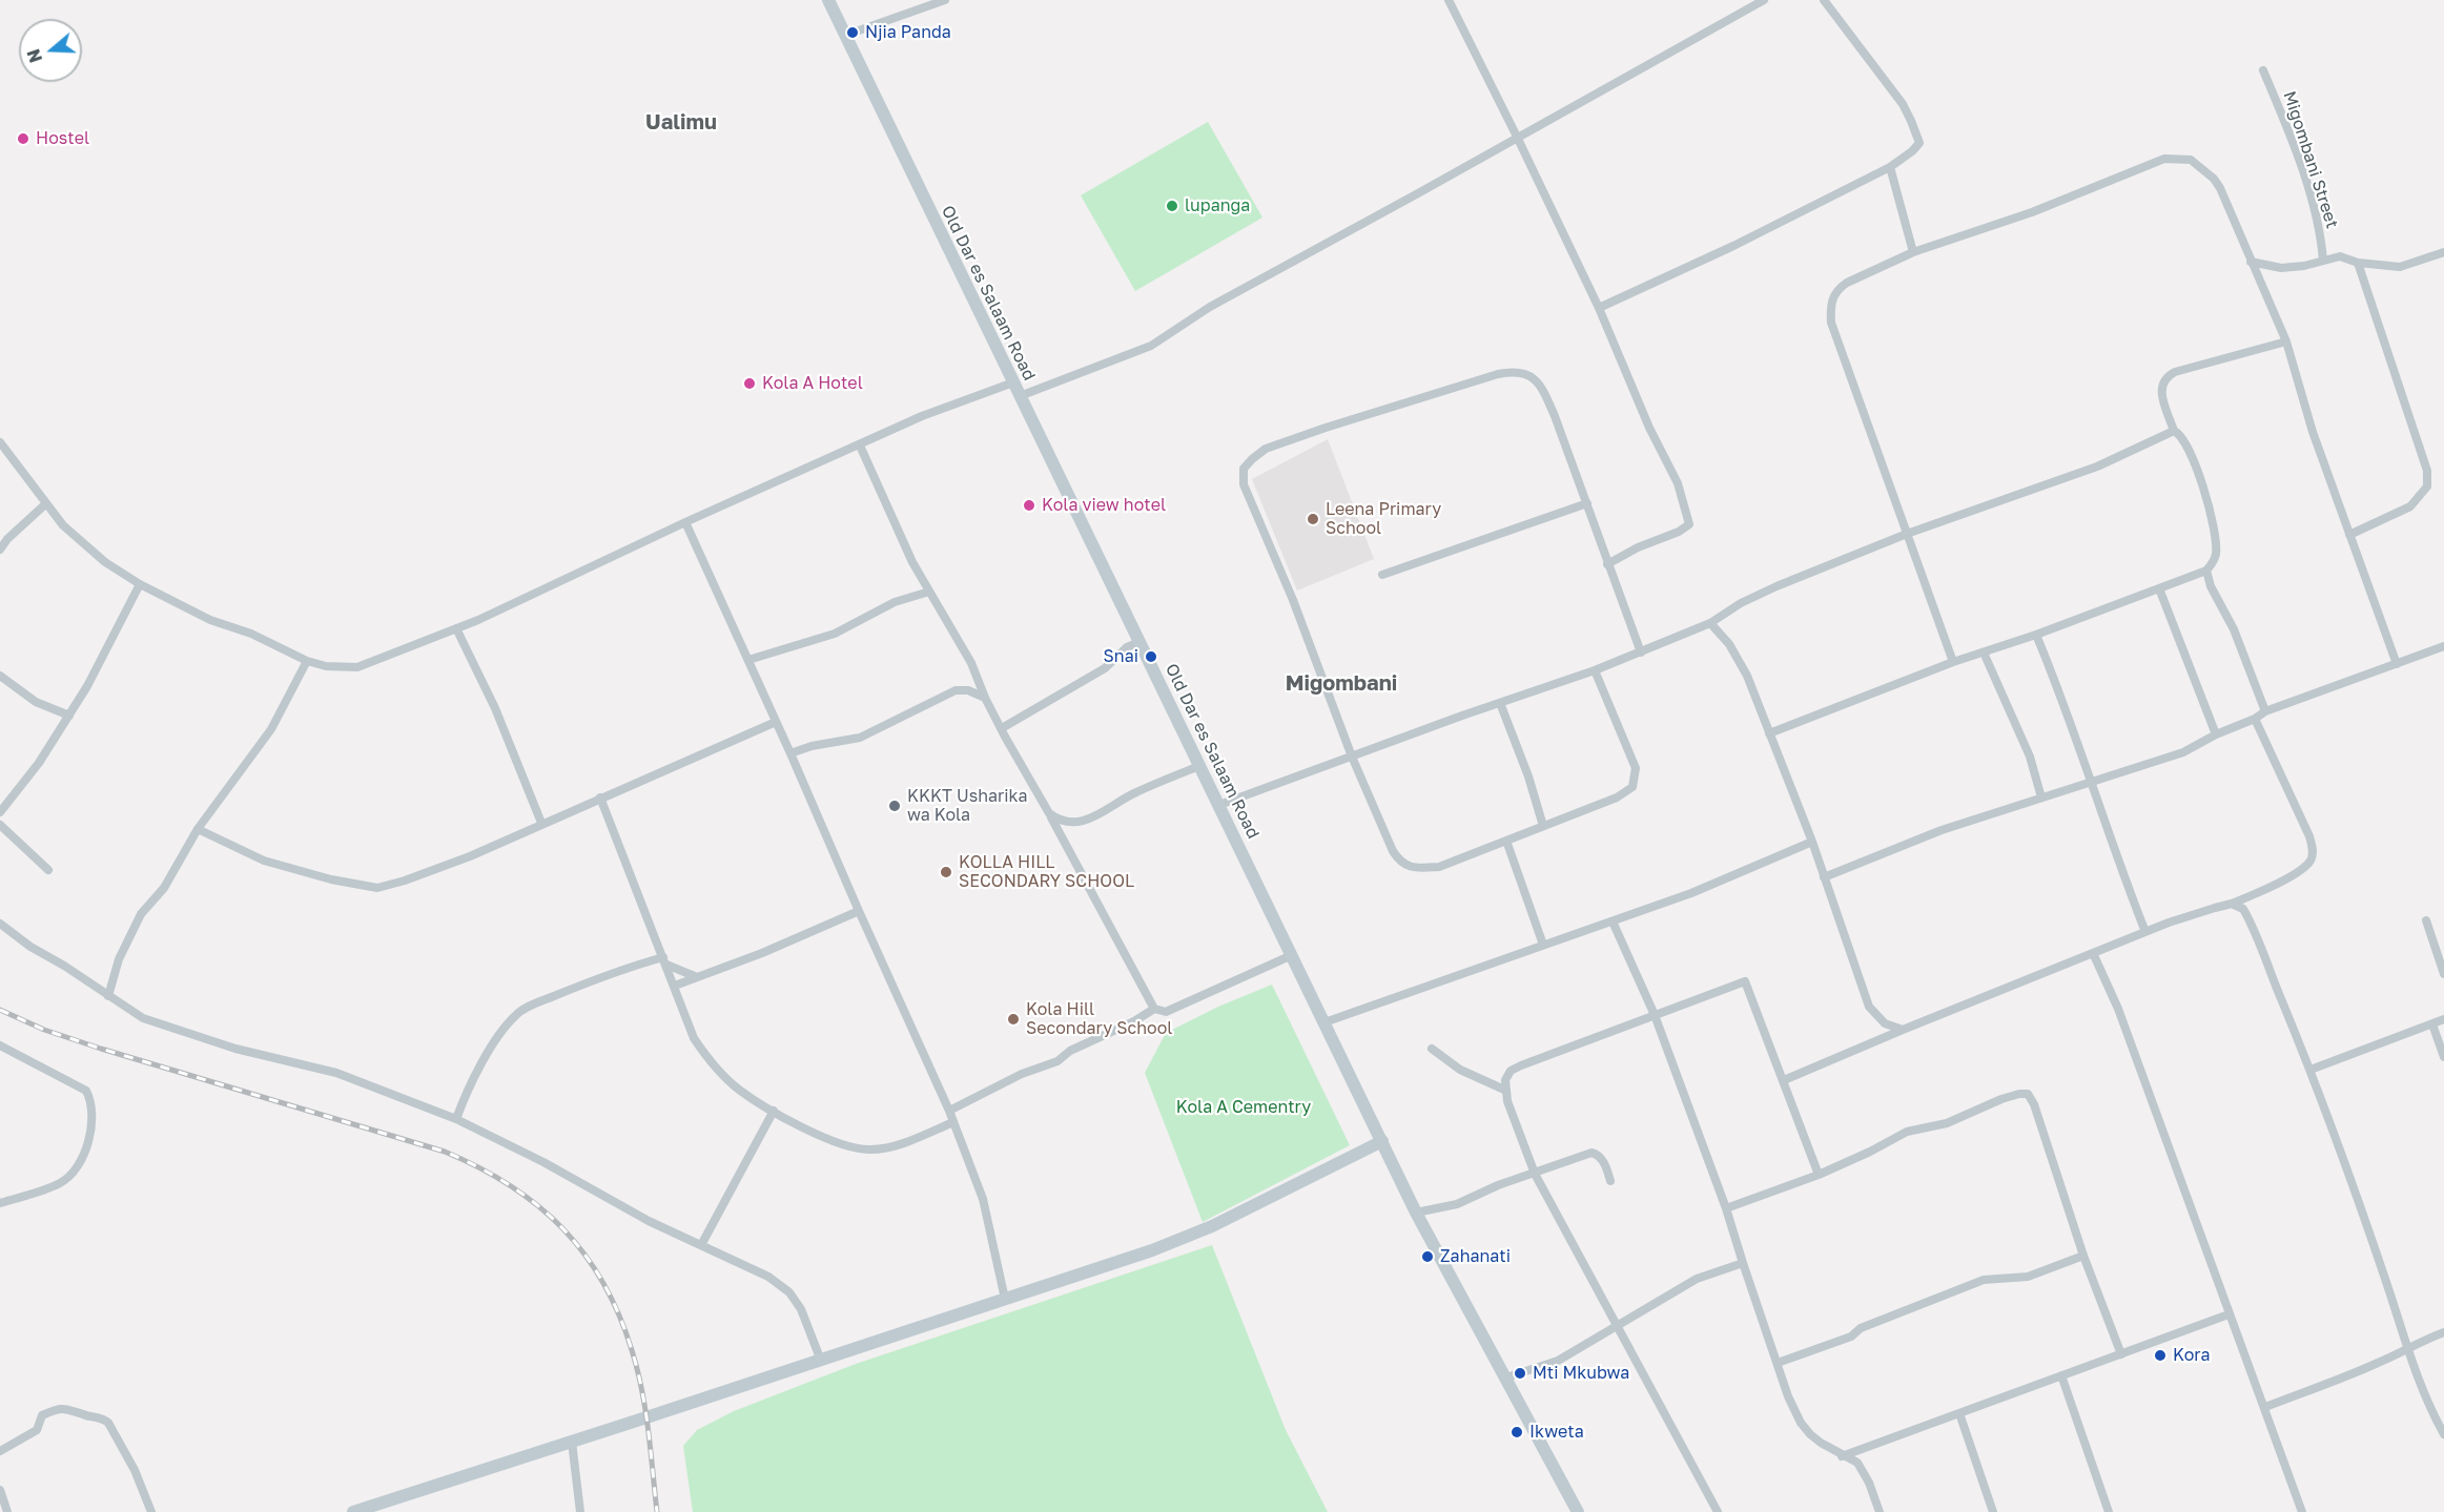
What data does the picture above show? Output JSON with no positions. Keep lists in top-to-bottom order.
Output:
{
  "streets": {
    "main road": ["Old Dar es Salaam Road"],
    "street": ["Migombani Street"]
  },
  "districts": ["Ualimu", "Migombani"],
  "parks": ["Kola A Cementry"],
  "places": [
    "Njia Panda",
    "Hostel",
    "lupanga",
    "Kola A Hotel",
    "Kola view hotel",
    "Leena Primary School",
    "Snai",
    "KKKT Usharika wa Kola",
    "KOLLA HILL SECONDARY SCHOOL",
    "Kola Hill Secondary School",
    "Zahanati",
    "Kora",
    "Mti Mkubwa",
    "Ikweta"
  ],
  "north": "left"
}
